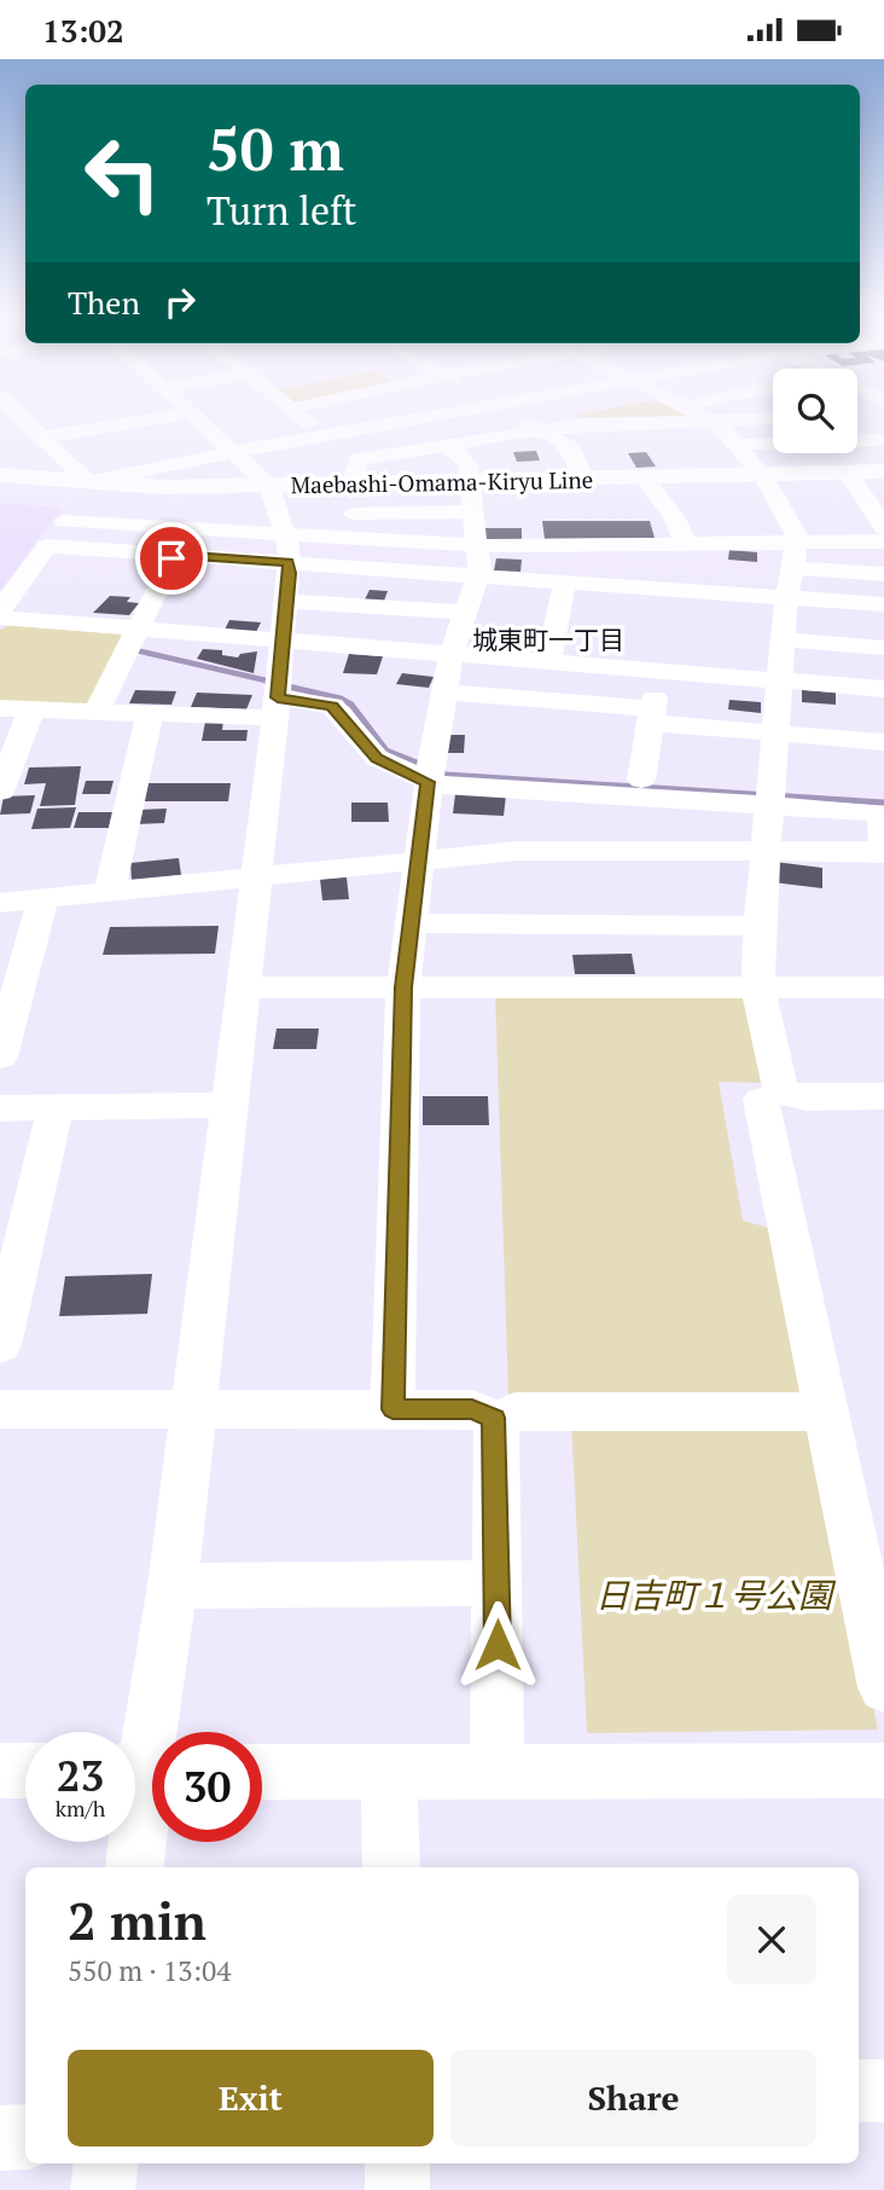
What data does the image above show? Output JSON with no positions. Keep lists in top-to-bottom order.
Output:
{
  "streets": {
    "main road": ["Maebashi-Omama-Kiryu Line"]
  },
  "districts": ["城東町一丁目"],
  "parks": ["日吉町１号公園"],
  "page": {
    "status": "13:02",
    "turn": ["50 m", "Turn left"],
    "then": "Then",
    "speed": "23 km/h",
    "limit": "30",
    "heading": ["2 min", "550 m · 13:04"],
    "buttons": ["Exit", "Share"]
  }
}
